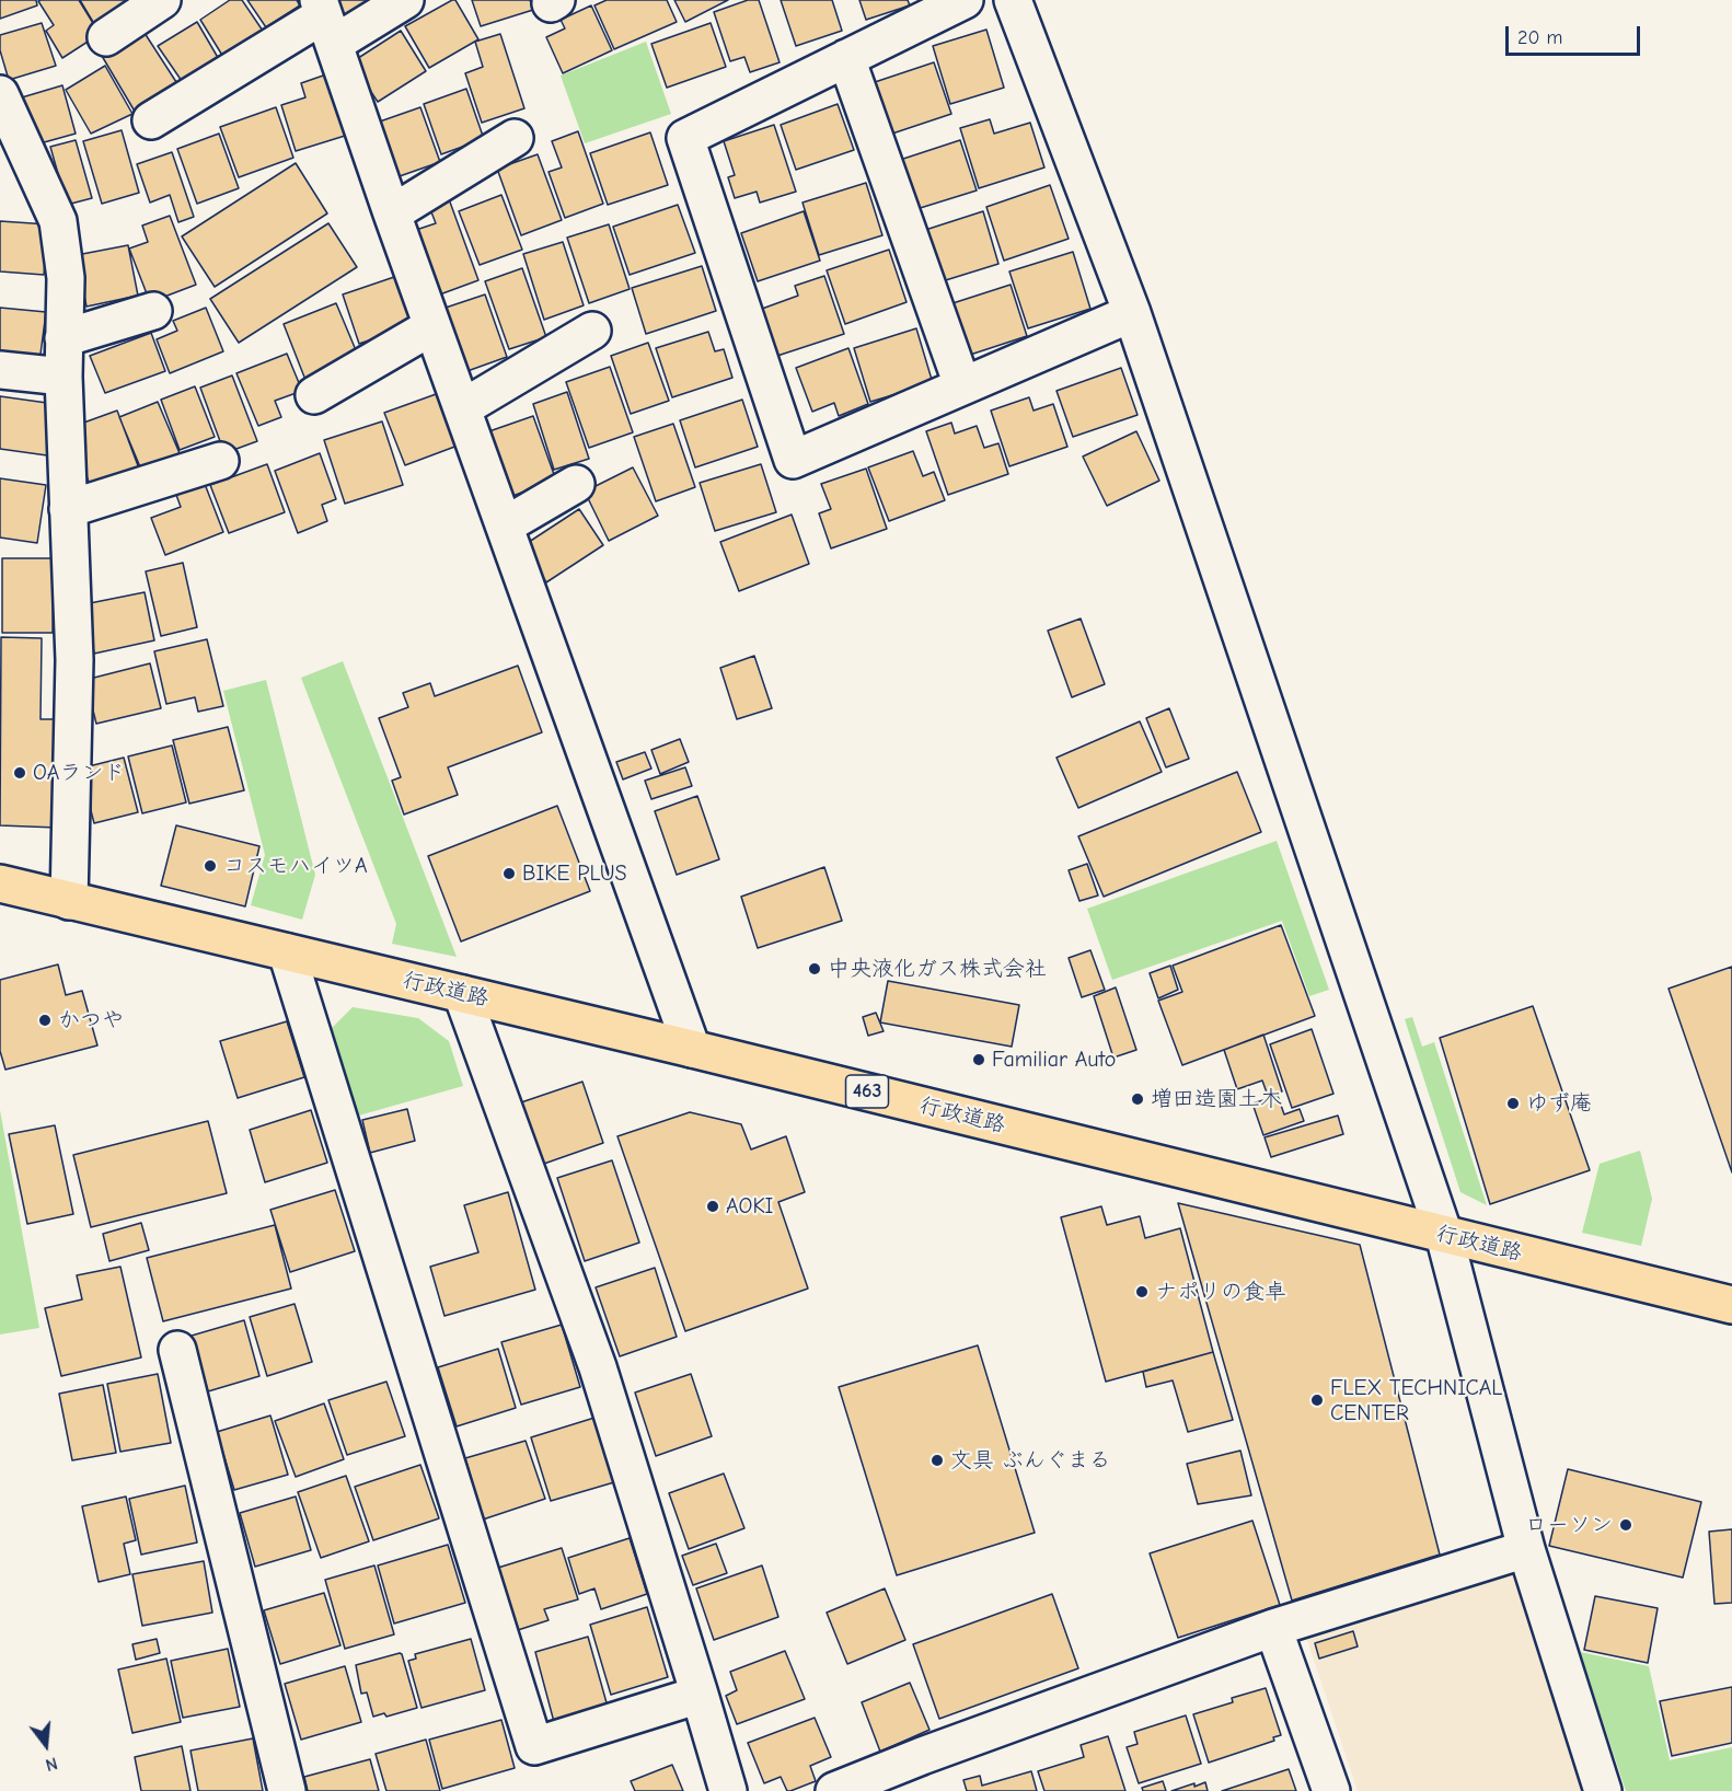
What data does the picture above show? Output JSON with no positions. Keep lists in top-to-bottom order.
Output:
{
  "streets": {
    "highway": ["行政道路", "463"]
  },
  "places": [
    "OAランド",
    "コスモハイツA",
    "BIKE PLUS",
    "中央液化ガス株式会社",
    "かつや",
    "Familiar Auto",
    "増田造園土木",
    "ゆず庵",
    "AOKI",
    "ナポリの食卓",
    "FLEX TECHNICAL CENTER",
    "文具 ぶんぐまる",
    "ローソン"
  ],
  "scale_bar": "20 m",
  "north": "bottom"
}
